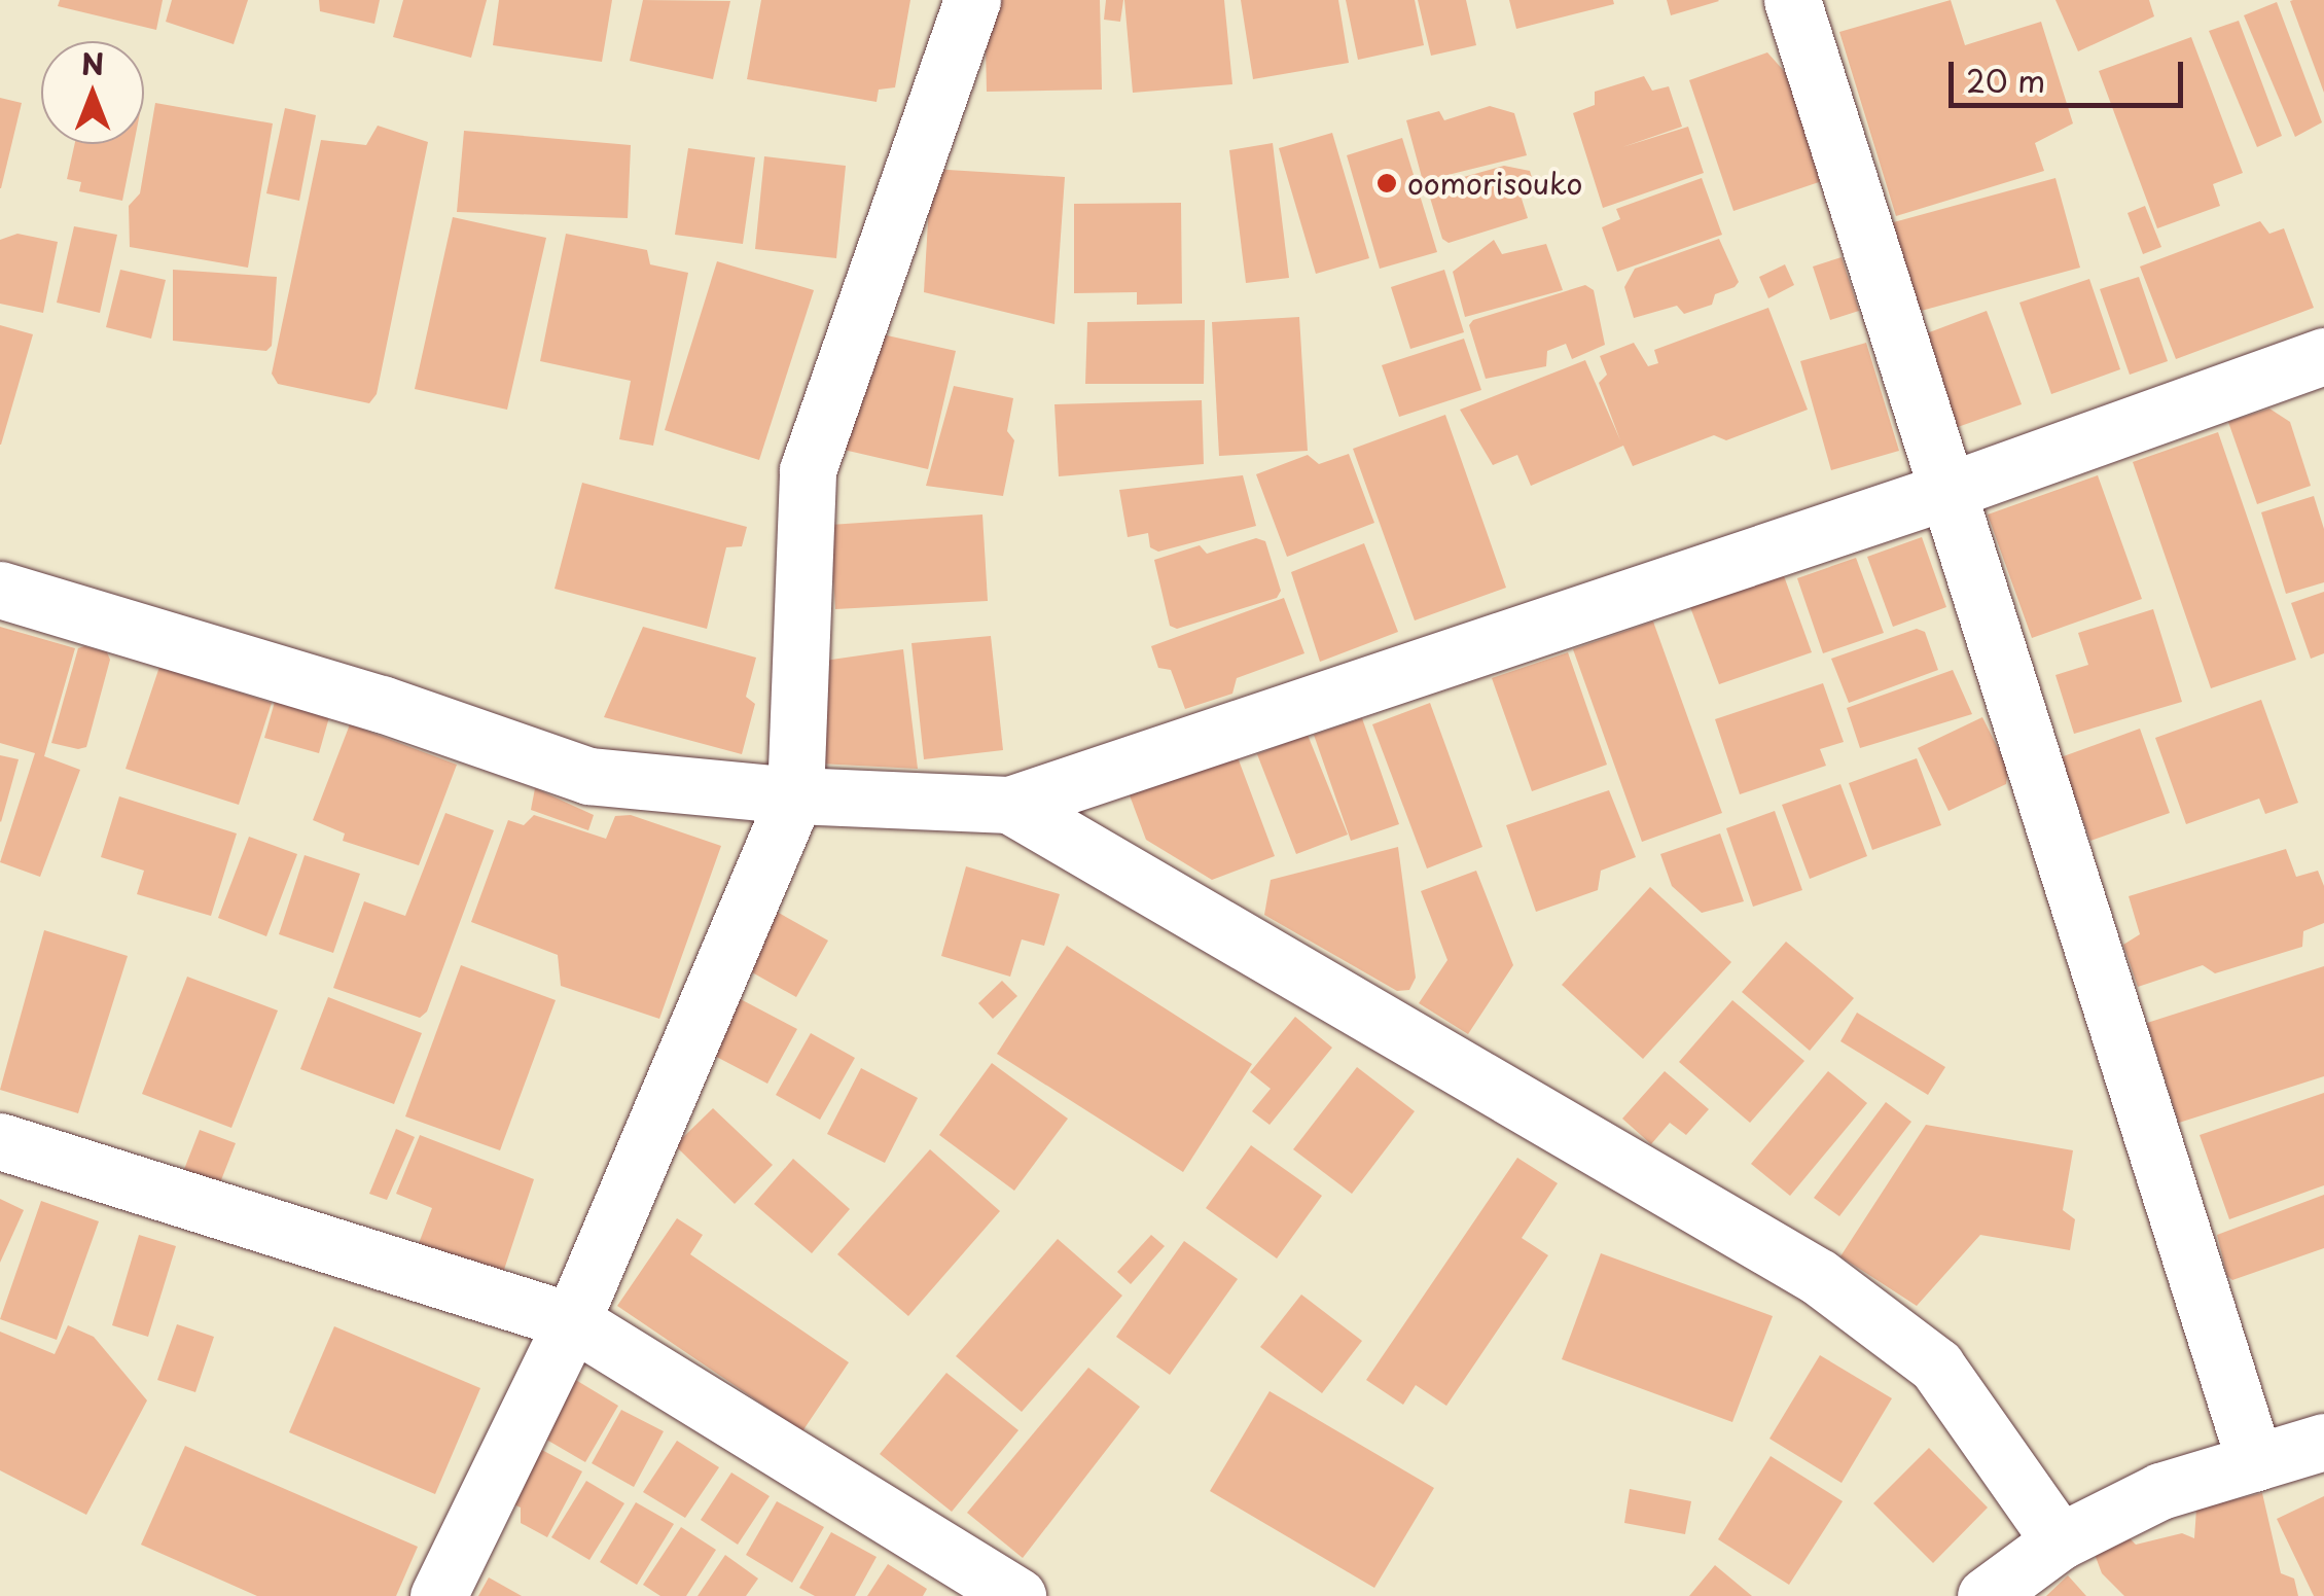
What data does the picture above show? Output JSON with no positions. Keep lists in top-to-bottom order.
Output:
{
  "places": ["oomorisouko"],
  "scale_bar": "20 m",
  "north": "top"
}
